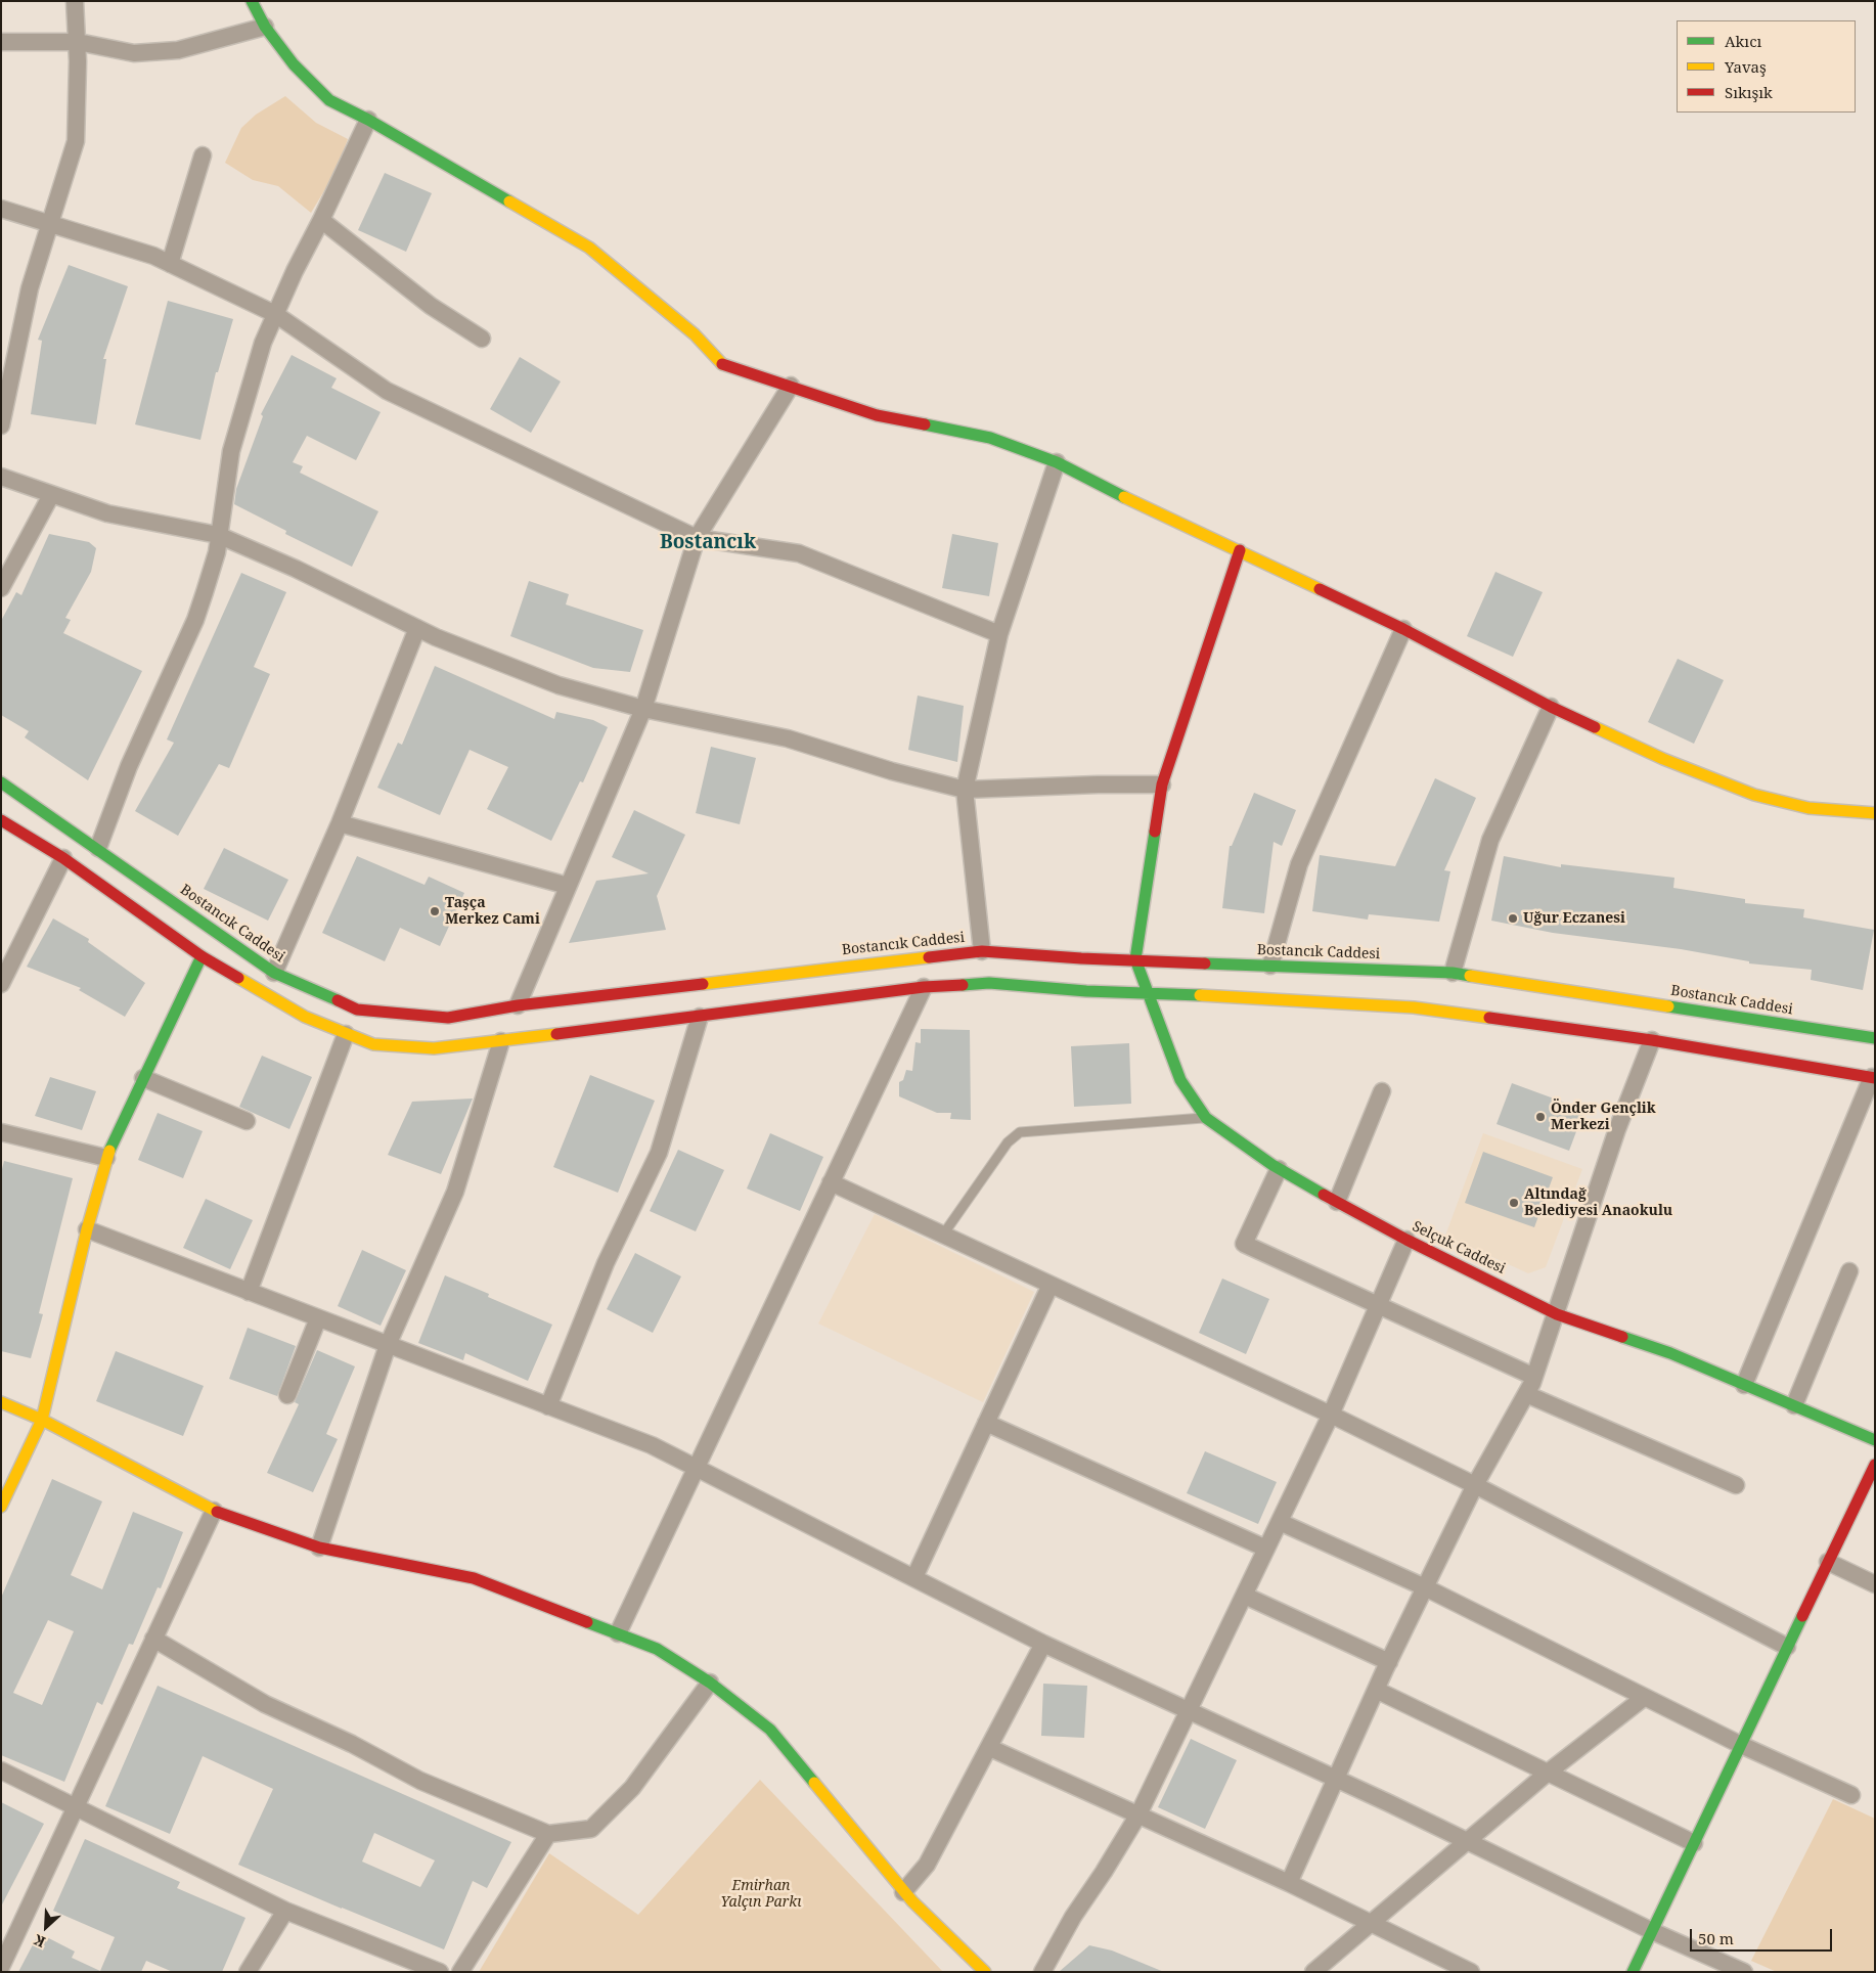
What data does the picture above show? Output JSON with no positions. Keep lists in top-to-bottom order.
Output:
{
  "streets": {
    "street": ["Bostancık Caddesi", "Selçuk Caddesi"]
  },
  "crossings": [
    ["Bostancık Caddesi", "Selçuk Caddesi"]
  ],
  "districts": ["Bostancık"],
  "parks": ["Emirhan Yalçın Parkı"],
  "places": [
    "Taşça Merkez Cami",
    "Uğur Eczanesi",
    "Önder Gençlik Merkezi",
    "Altındağ Belediyesi Anaokulu"
  ],
  "legend": ["Akıcı", "Yavaş", "Sıkışık"],
  "scale_bar": "50 m",
  "north": "bottom left"
}
